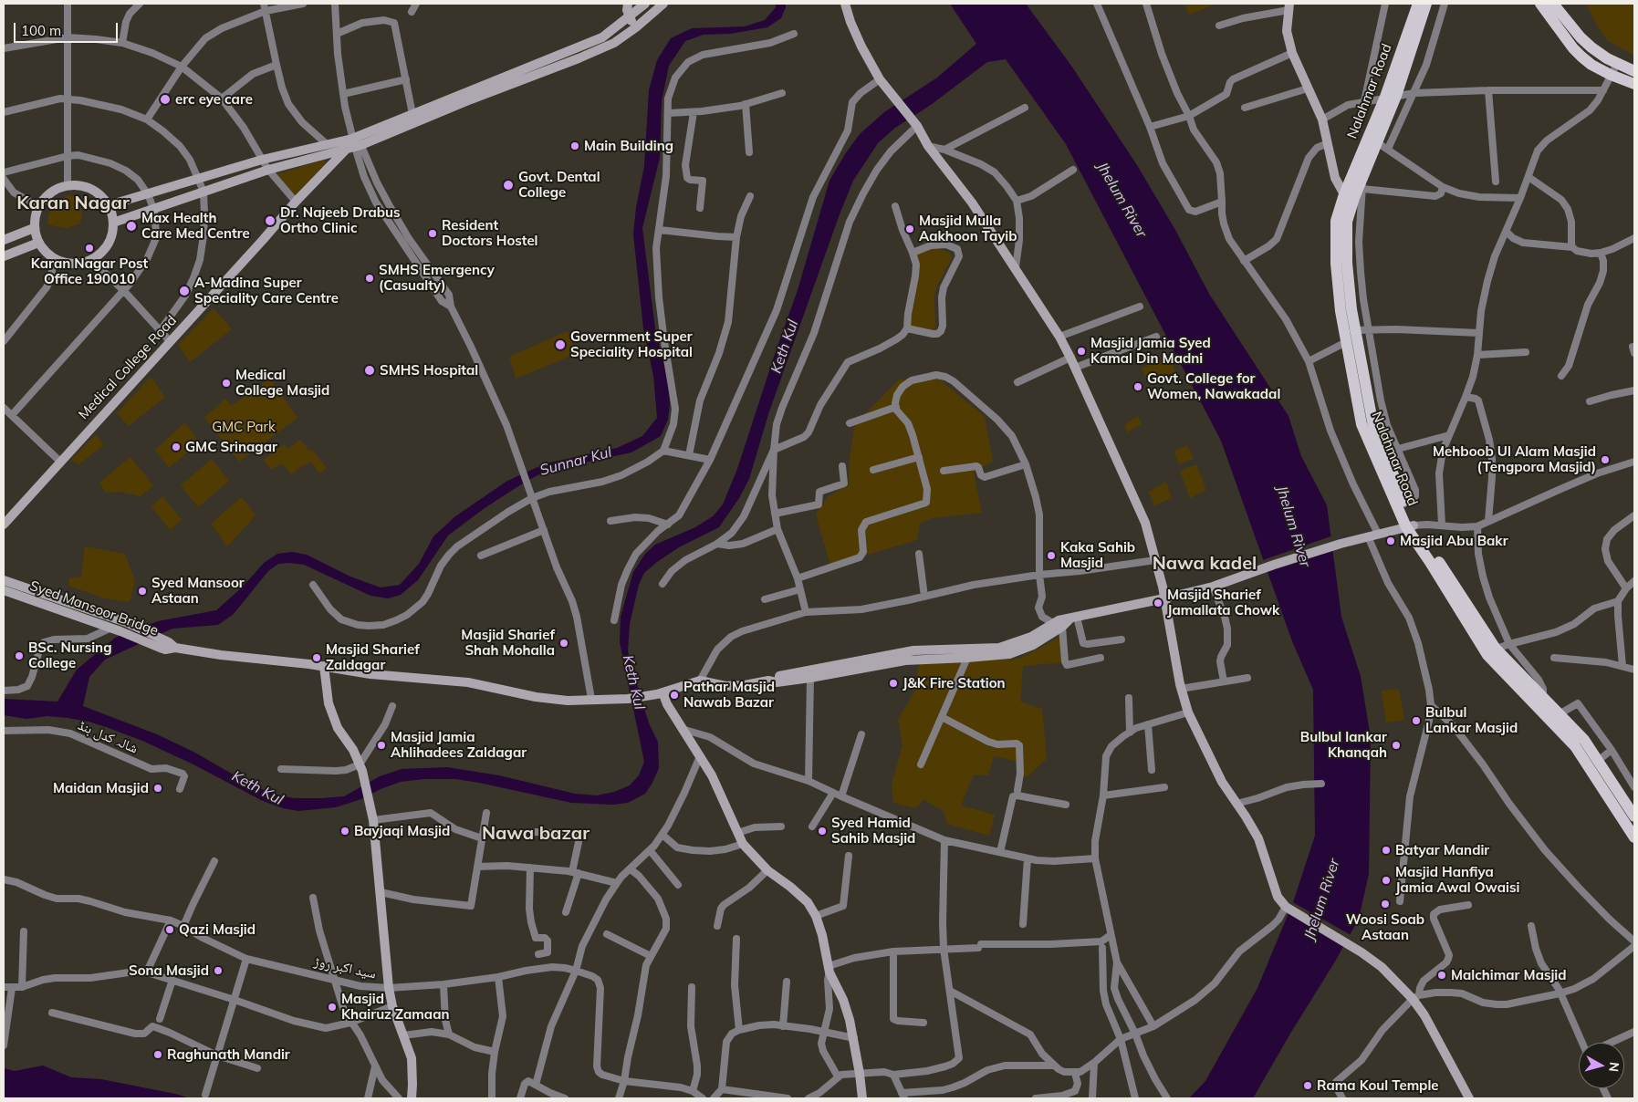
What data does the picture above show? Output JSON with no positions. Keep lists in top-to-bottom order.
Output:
{
  "streets": {
    "main road": ["Nalahmar Road", "Medical College Road", "Syed Mansoor Bridge"],
    "street": ["شالہ کدل بنڈ", "سید اکبر روڑ"]
  },
  "districts": ["Karan Nagar", "Nawa kadel", "Nawa bazar"],
  "water": ["Jhelum River", "Keth Kul", "Sunnar Kul"],
  "parks": ["GMC Park"],
  "places": [
    "erc eye care",
    "Main Building",
    "Govt. Dental College",
    "Dr. Najeeb Drabus Ortho Clinic",
    "Max Health Care Med Centre",
    "Masjid Mulla Aakhoon Tayib",
    "Resident Doctors Hostel",
    "Karan Nagar Post Office 190010",
    "SMHS Emergency (Casualty)",
    "A-Madina Super Speciality Care Centre",
    "Government Super Speciality Hospital",
    "Masjid Jamia Syed Kamal Din Madni",
    "SMHS Hospital",
    "Medical College Masjid",
    "Govt. College for Women, Nawakadal",
    "GMC Srinagar",
    "Mehboob Ul Alam Masjid (Tengpora Masjid)",
    "Masjid Abu Bakr",
    "Kaka Sahib Masjid",
    "Syed Mansoor Astaan",
    "Masjid Sharief Jamallata Chowk",
    "Masjid Sharief Shah Mohalla",
    "BSc. Nursing College",
    "Masjid Sharief Zaldagar",
    "J&K Fire Station",
    "Pathar Masjid Nawab Bazar",
    "Bulbul Lankar Masjid",
    "Masjid Jamia Ahlihadees Zaldagar",
    "Bulbul lankar Khanqah",
    "Maidan Masjid",
    "Bayjaqi Masjid",
    "Syed Hamid Sahib Masjid",
    "Batyar Mandir",
    "Masjid Hanfiya Jamia Awal Owaisi",
    "Woosi Soab Astaan",
    "Qazi Masjid",
    "Sona Masjid",
    "Malchimar Masjid",
    "Masjid Khairuz Zamaan",
    "Raghunath Mandir",
    "Rama Koul Temple"
  ],
  "scale_bar": "100 m",
  "north": "right"
}
